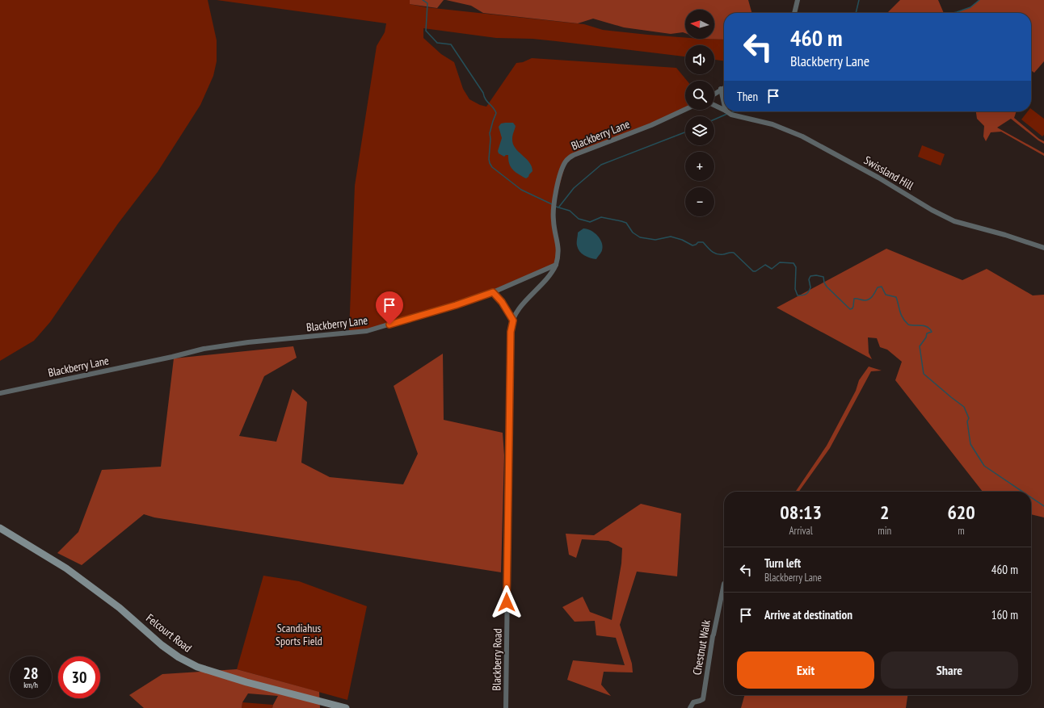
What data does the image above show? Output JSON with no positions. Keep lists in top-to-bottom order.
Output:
{
  "streets": {
    "street": [
      "Blackberry Lane",
      "Swissland Hill",
      "Felcourt Road",
      "Chestnut Walk",
      "Blackberry Road"
    ]
  },
  "crossings": [
    ["Blackberry Lane", "Blackberry Road"]
  ],
  "parks": ["Scandiahus Sports Field"],
  "north": "left",
  "page": {
    "map_buttons": ["+", "−"],
    "turn": ["460 m", "Blackberry Lane"],
    "then": "Then",
    "eta": [
      "08:13",
      "Arrival",
      "2",
      "min",
      "620",
      "m"
    ],
    "list": [
      {
        "name": "Turn left",
        "note": "Blackberry Lane",
        "value": "460 m"
      },
      {
        "name": "Arrive at destination",
        "value": "160 m"
      }
    ],
    "buttons": ["Exit", "Share"],
    "speed": "28 km/h",
    "limit": "30"
  }
}
